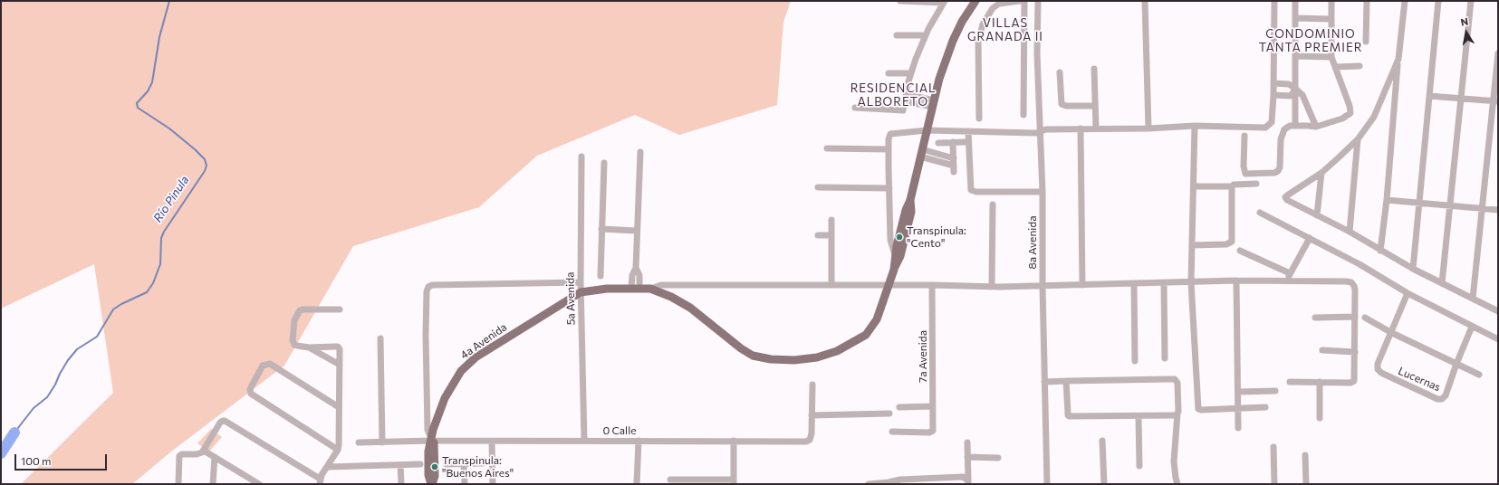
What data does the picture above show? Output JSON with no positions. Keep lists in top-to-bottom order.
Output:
{
  "streets": {
    "main road": ["4a Avenida"],
    "street": [
      "8a Avenida",
      "5a Avenida",
      "7a Avenida",
      "Lucernas",
      "0 Calle"
    ]
  },
  "crossings": [
    ["5a Avenida", "4a Avenida"],
    ["5a Avenida", "0 Calle"],
    ["4a Avenida", "0 Calle"]
  ],
  "districts": ["VILLAS GRANADA II", "CONDOMINIO TANTA PREMIER", "RESIDENCIAL ALBORETO"],
  "water": ["Río Pinula"],
  "places": ["Transpinula: \"Cento\"", "Transpinula: \"Buenos Aires\""],
  "scale_bar": "100 m",
  "north": "top"
}
